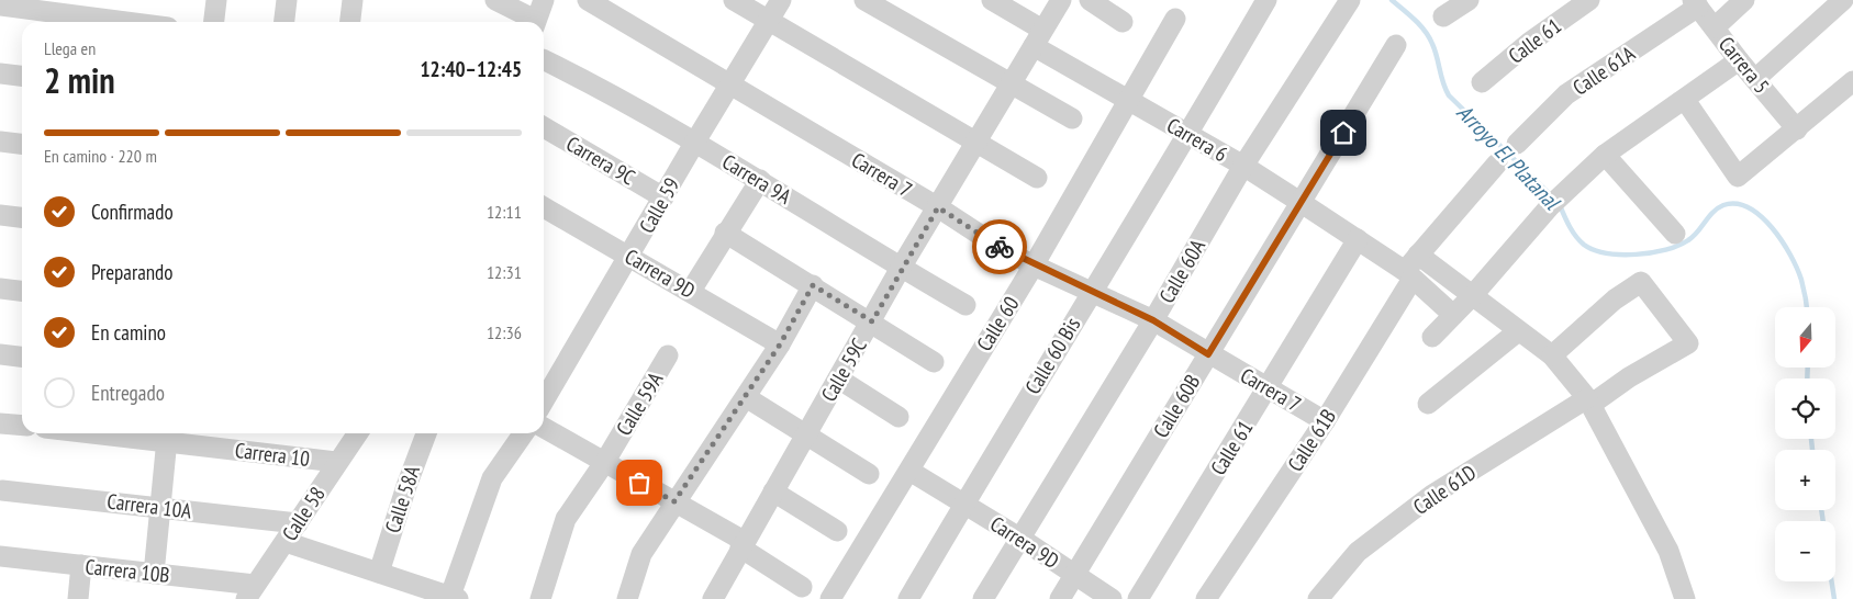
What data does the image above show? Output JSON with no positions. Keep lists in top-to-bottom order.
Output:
{
  "streets": {
    "street": [
      "Calle 61",
      "Carrera 5",
      "Calle 61A",
      "Carrera 6",
      "Carrera 9C",
      "Carrera 7",
      "Carrera 9A",
      "Calle 59",
      "Calle 60A",
      "Carrera 9D",
      "Calle 60",
      "Calle 60 Bis",
      "Calle 59C",
      "Calle 59A",
      "Calle 60B",
      "Calle 61B",
      "Carrera 10",
      "Calle 61D",
      "Calle 58A",
      "Carrera 10A",
      "Calle 58",
      "Carrera 10B"
    ]
  },
  "crossings": [
    ["Calle 61", "Carrera 6"],
    ["Calle 61", "Carrera 7"],
    ["Carrera 5", "Calle 61A"],
    ["Carrera 6", "Calle 60A"],
    ["Carrera 6", "Calle 60"],
    ["Carrera 6", "Calle 60 Bis"],
    ["Carrera 6", "Calle 59C"],
    ["Carrera 6", "Calle 60B"],
    ["Carrera 6", "Calle 61B"],
    ["Carrera 9C", "Calle 59"],
    ["Carrera 7", "Calle 59"],
    ["Carrera 7", "Calle 60A"],
    ["Carrera 7", "Calle 60"],
    ["Carrera 7", "Calle 60 Bis"],
    ["Carrera 7", "Calle 59C"],
    ["Carrera 7", "Calle 60B"],
    ["Carrera 7", "Calle 61B"],
    ["Carrera 9A", "Calle 59"],
    ["Carrera 9A", "Calle 59C"],
    ["Calle 59", "Carrera 9D"],
    ["Calle 60A", "Carrera 9D"],
    ["Carrera 9D", "Calle 60"],
    ["Carrera 9D", "Calle 60 Bis"],
    ["Carrera 9D", "Calle 60B"],
    ["Carrera 10", "Calle 58"],
    ["Carrera 10A", "Calle 58"],
    ["Calle 58", "Carrera 10B"]
  ],
  "water": ["Arroyo El Platanal"],
  "north": "bottom",
  "page": {
    "heading": ["2 min", "Llega en", "12:40–12:45"],
    "bar": "En camino · 220 m",
    "list": [
      ["Confirmado", "12:11"],
      ["Preparando", "12:31"],
      ["En camino", "12:36"],
      "Entregado"
    ],
    "map_buttons": ["+", "−"]
  }
}
